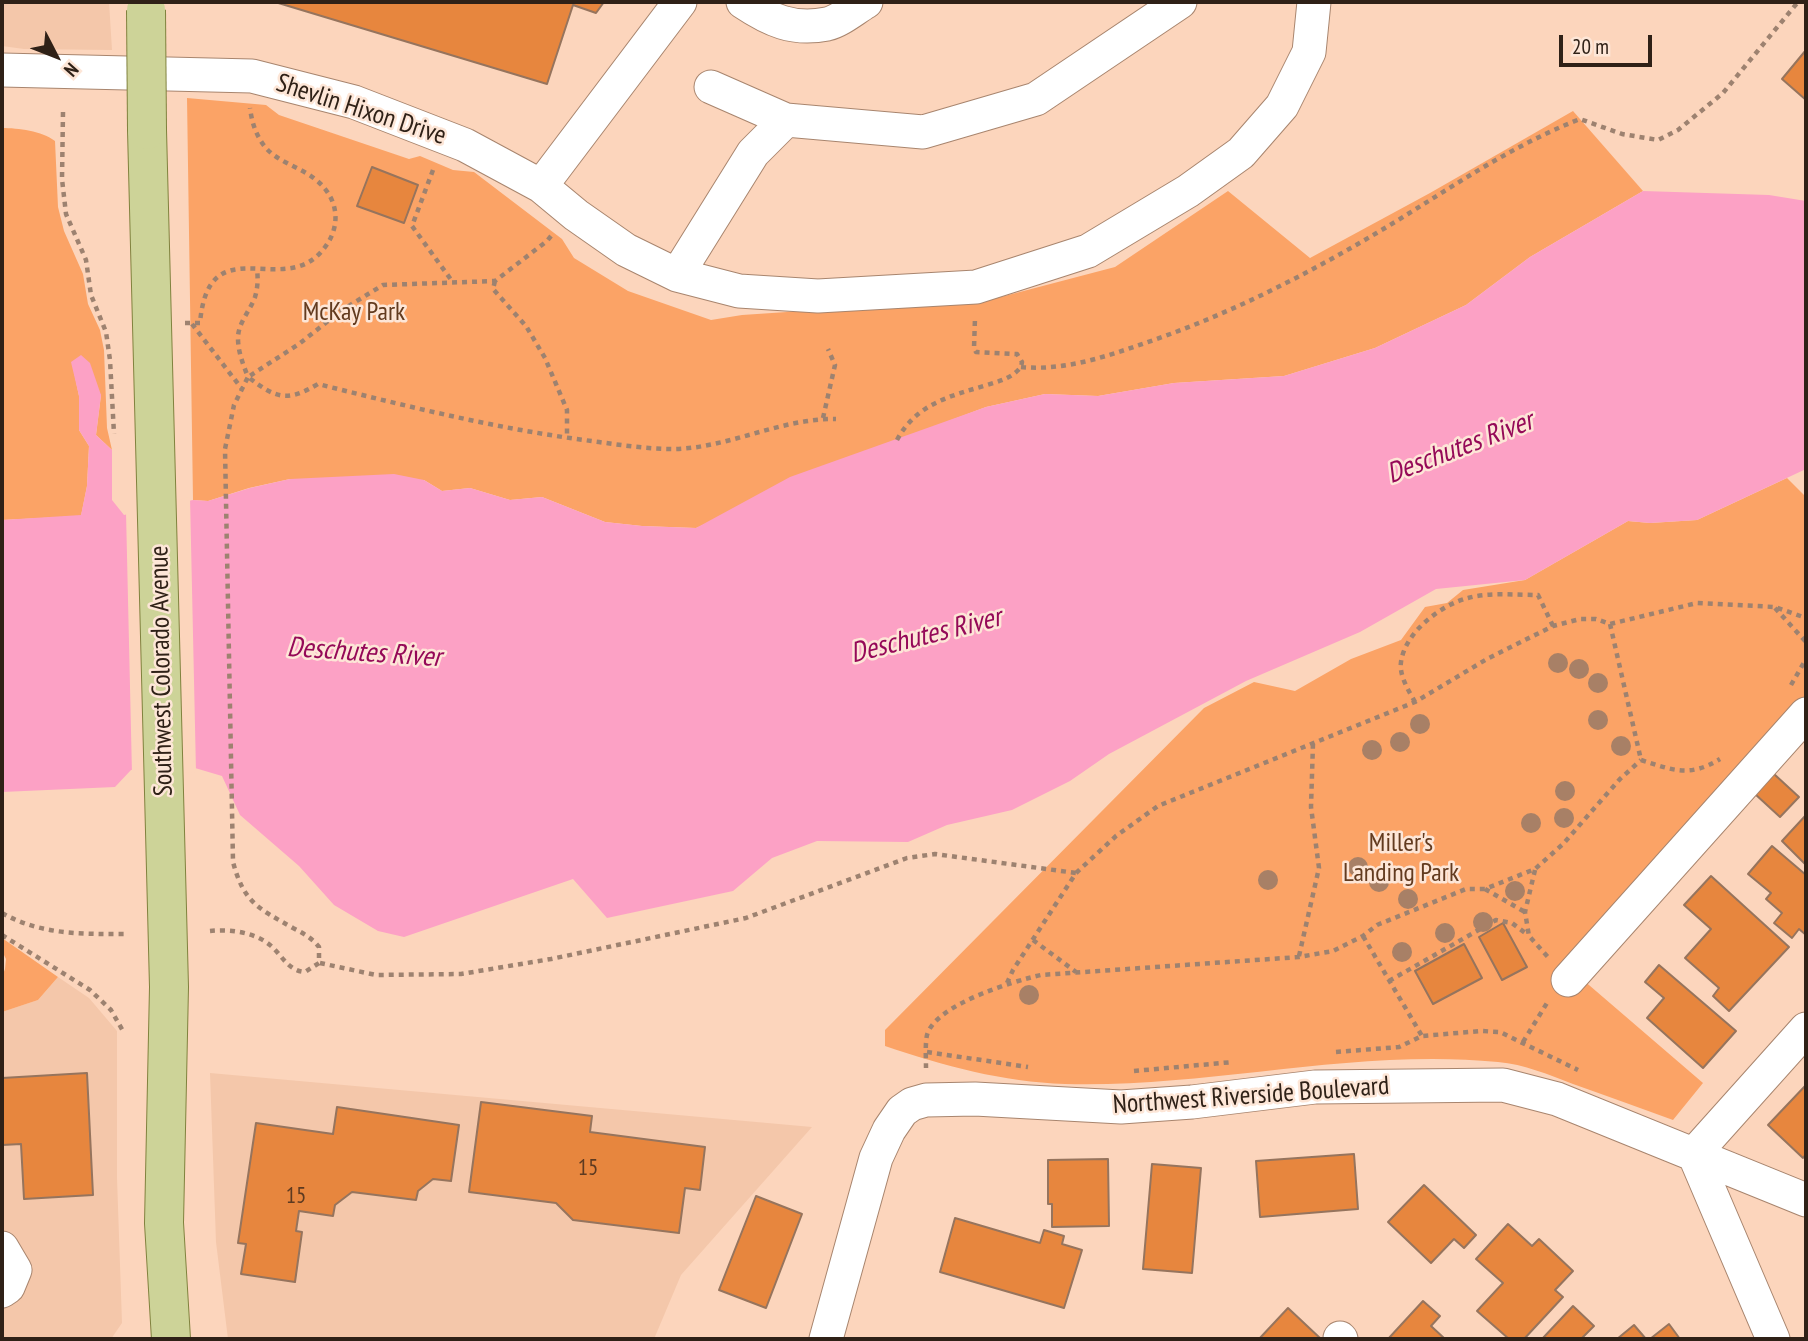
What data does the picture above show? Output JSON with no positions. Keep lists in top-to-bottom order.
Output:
{
  "streets": {
    "main road": ["Southwest Colorado Avenue"],
    "street": ["Shevlin Hixon Drive", "Northwest Riverside Boulevard"]
  },
  "water": ["Deschutes River"],
  "parks": ["McKay Park", "Miller's Landing Park"],
  "house_numbers": ["15", "15"],
  "scale_bar": "20 m",
  "north": "bottom right"
}
